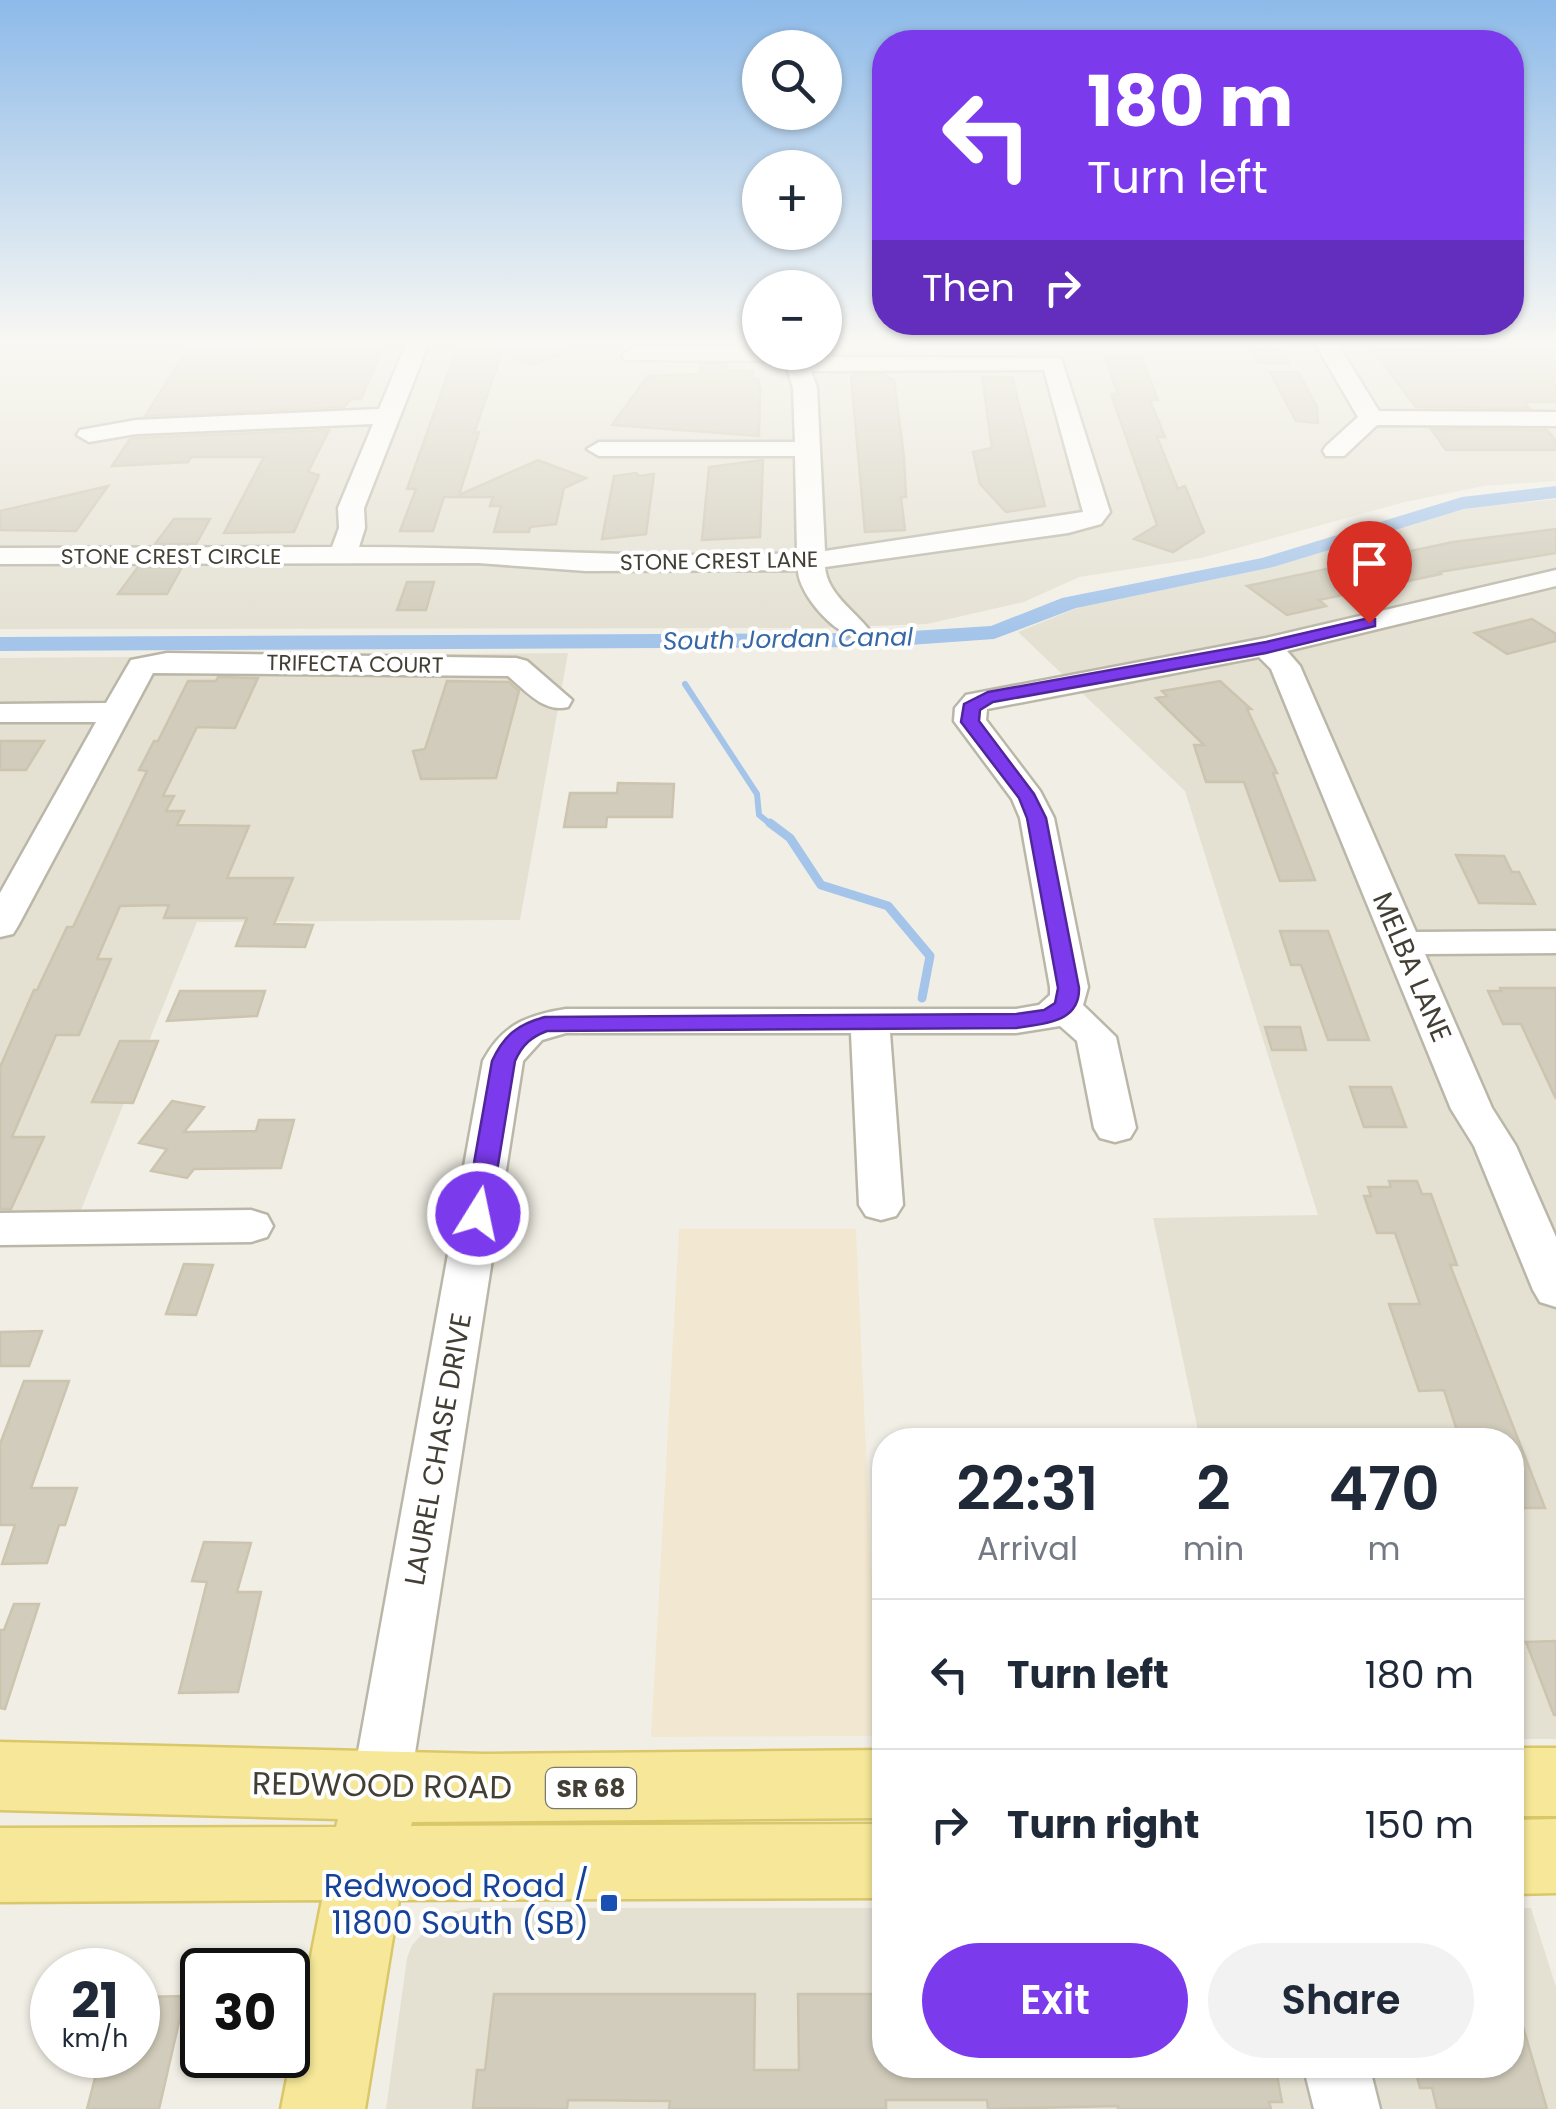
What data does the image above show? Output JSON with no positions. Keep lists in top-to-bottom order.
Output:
{
  "streets": {
    "main road": ["REDWOOD ROAD", "SR 68"],
    "street": [
      "STONE CREST CIRCLE",
      "STONE CREST LANE",
      "TRIFECTA COURT",
      "MELBA LANE",
      "LAUREL CHASE DRIVE"
    ]
  },
  "crossings": [
    ["STONE CREST CIRCLE", "STONE CREST LANE"],
    ["LAUREL CHASE DRIVE", "REDWOOD ROAD"]
  ],
  "water": ["South Jordan Canal"],
  "places": {
    "transit": ["Redwood Road / 11800 South (SB)"]
  },
  "page": {
    "map_buttons": ["+", "−"],
    "turn": ["180 m", "Turn left"],
    "then": "Then",
    "eta": [
      "22:31",
      "Arrival",
      "2",
      "min",
      "470",
      "m"
    ],
    "list": [
      {
        "name": "Turn left",
        "value": "180 m"
      },
      {
        "name": "Turn right",
        "value": "150 m"
      }
    ],
    "buttons": ["Exit", "Share"],
    "speed": "21 km/h",
    "limit": "30"
  }
}
